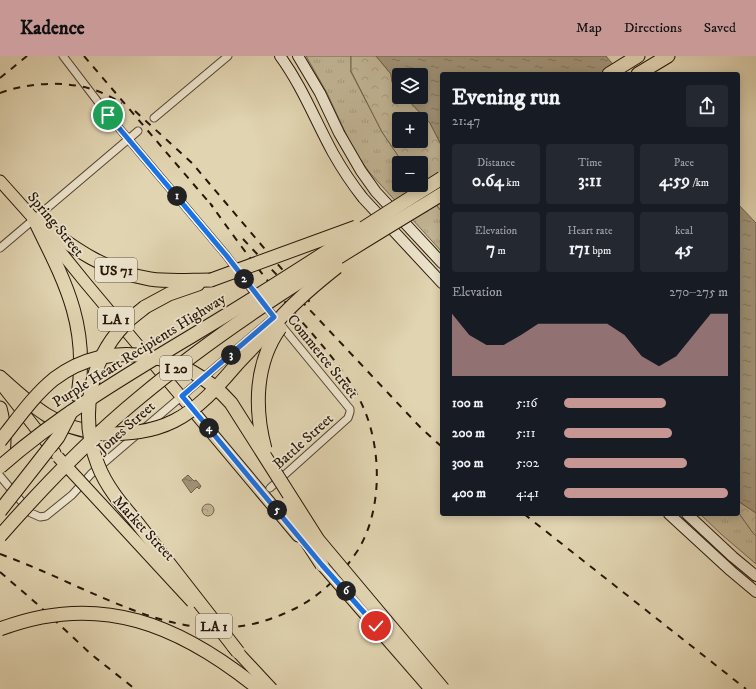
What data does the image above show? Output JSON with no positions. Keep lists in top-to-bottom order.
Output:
{
  "streets": {
    "highway": ["US 71", "Purple Heart Recipients Highway", "I 20"],
    "main road": ["Spring Street", "LA 1", "Market Street"],
    "street": ["Commerce Street", "Jones Street", "Battle Street"]
  },
  "crossings": [
    ["Spring Street", "US 71"],
    ["Spring Street", "Jones Street"],
    ["US 71", "Purple Heart Recipients Highway"],
    ["Commerce Street", "Jones Street"],
    ["Commerce Street", "Battle Street"]
  ],
  "page": {
    "header": "Kadence",
    "nav": ["Map", "Directions", "Saved"],
    "map_buttons": ["+", "−"],
    "heading": ["Evening run", "21:47"],
    "stats": [
      ["Distance", "0.64 km"],
      ["Time", "3:11"],
      ["Pace", "4:59 /km"],
      ["Elevation", "7 m"],
      ["Heart rate", "171 bpm"],
      ["kcal", "45"]
    ],
    "pins": [
      "1",
      "2",
      "3",
      "4",
      "5",
      "6"
    ],
    "chart": ["Elevation", "270–275 m"],
    "list": [
      {
        "name": "100 m",
        "note": "5:16"
      },
      {
        "name": "200 m",
        "note": "5:11"
      },
      {
        "name": "300 m",
        "note": "5:02"
      },
      {
        "name": "400 m",
        "note": "4:41"
      }
    ]
  }
}
